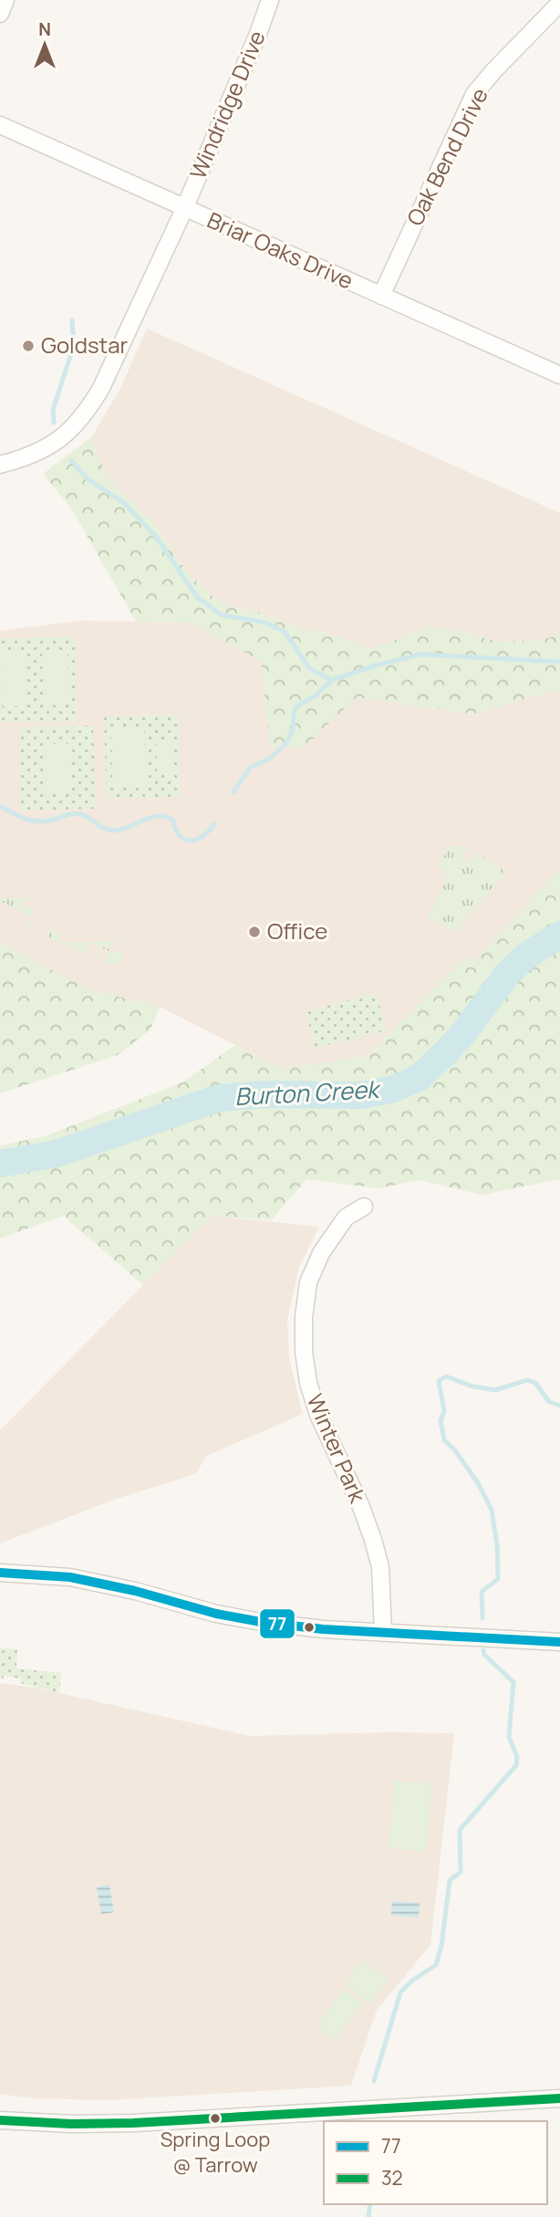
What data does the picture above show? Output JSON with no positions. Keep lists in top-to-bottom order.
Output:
{
  "streets": {
    "street": [
      "Windridge Drive",
      "Oak Bend Drive",
      "Briar Oaks Drive",
      "Winter Park"
    ]
  },
  "crossings": [
    ["Windridge Drive", "Briar Oaks Drive"],
    ["Oak Bend Drive", "Briar Oaks Drive"]
  ],
  "water": ["Burton Creek"],
  "places": ["Goldstar", "Office", "Spring Loop @ Tarrow"],
  "lines": ["transit line 77", "transit line 32"],
  "legend": ["77", "32"],
  "north": "top"
}
